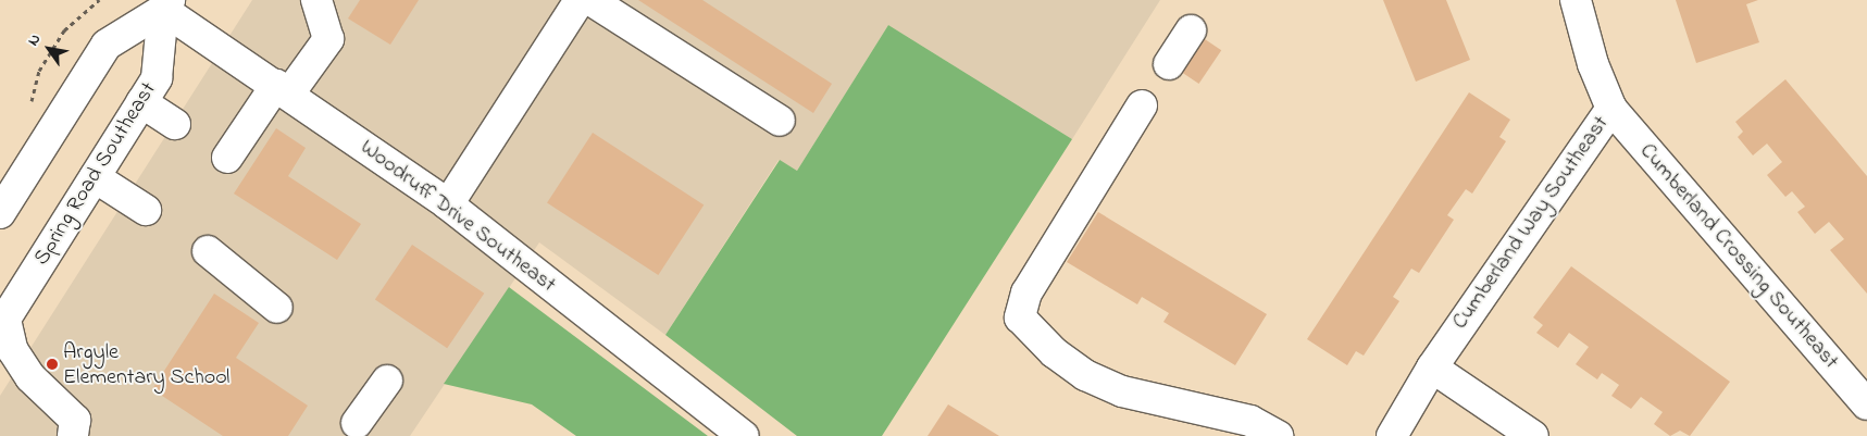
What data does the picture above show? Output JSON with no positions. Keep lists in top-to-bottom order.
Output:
{
  "streets": {
    "street": [
      "Spring Road Southeast",
      "Woodruff Drive Southeast",
      "Cumberland Way Southeast",
      "Cumberland Crossing Southeast"
    ]
  },
  "crossings": [
    ["Spring Road Southeast", "Woodruff Drive Southeast"],
    ["Cumberland Way Southeast", "Cumberland Crossing Southeast"]
  ],
  "places": ["Argyle Elementary School"],
  "north": "top left"
}
